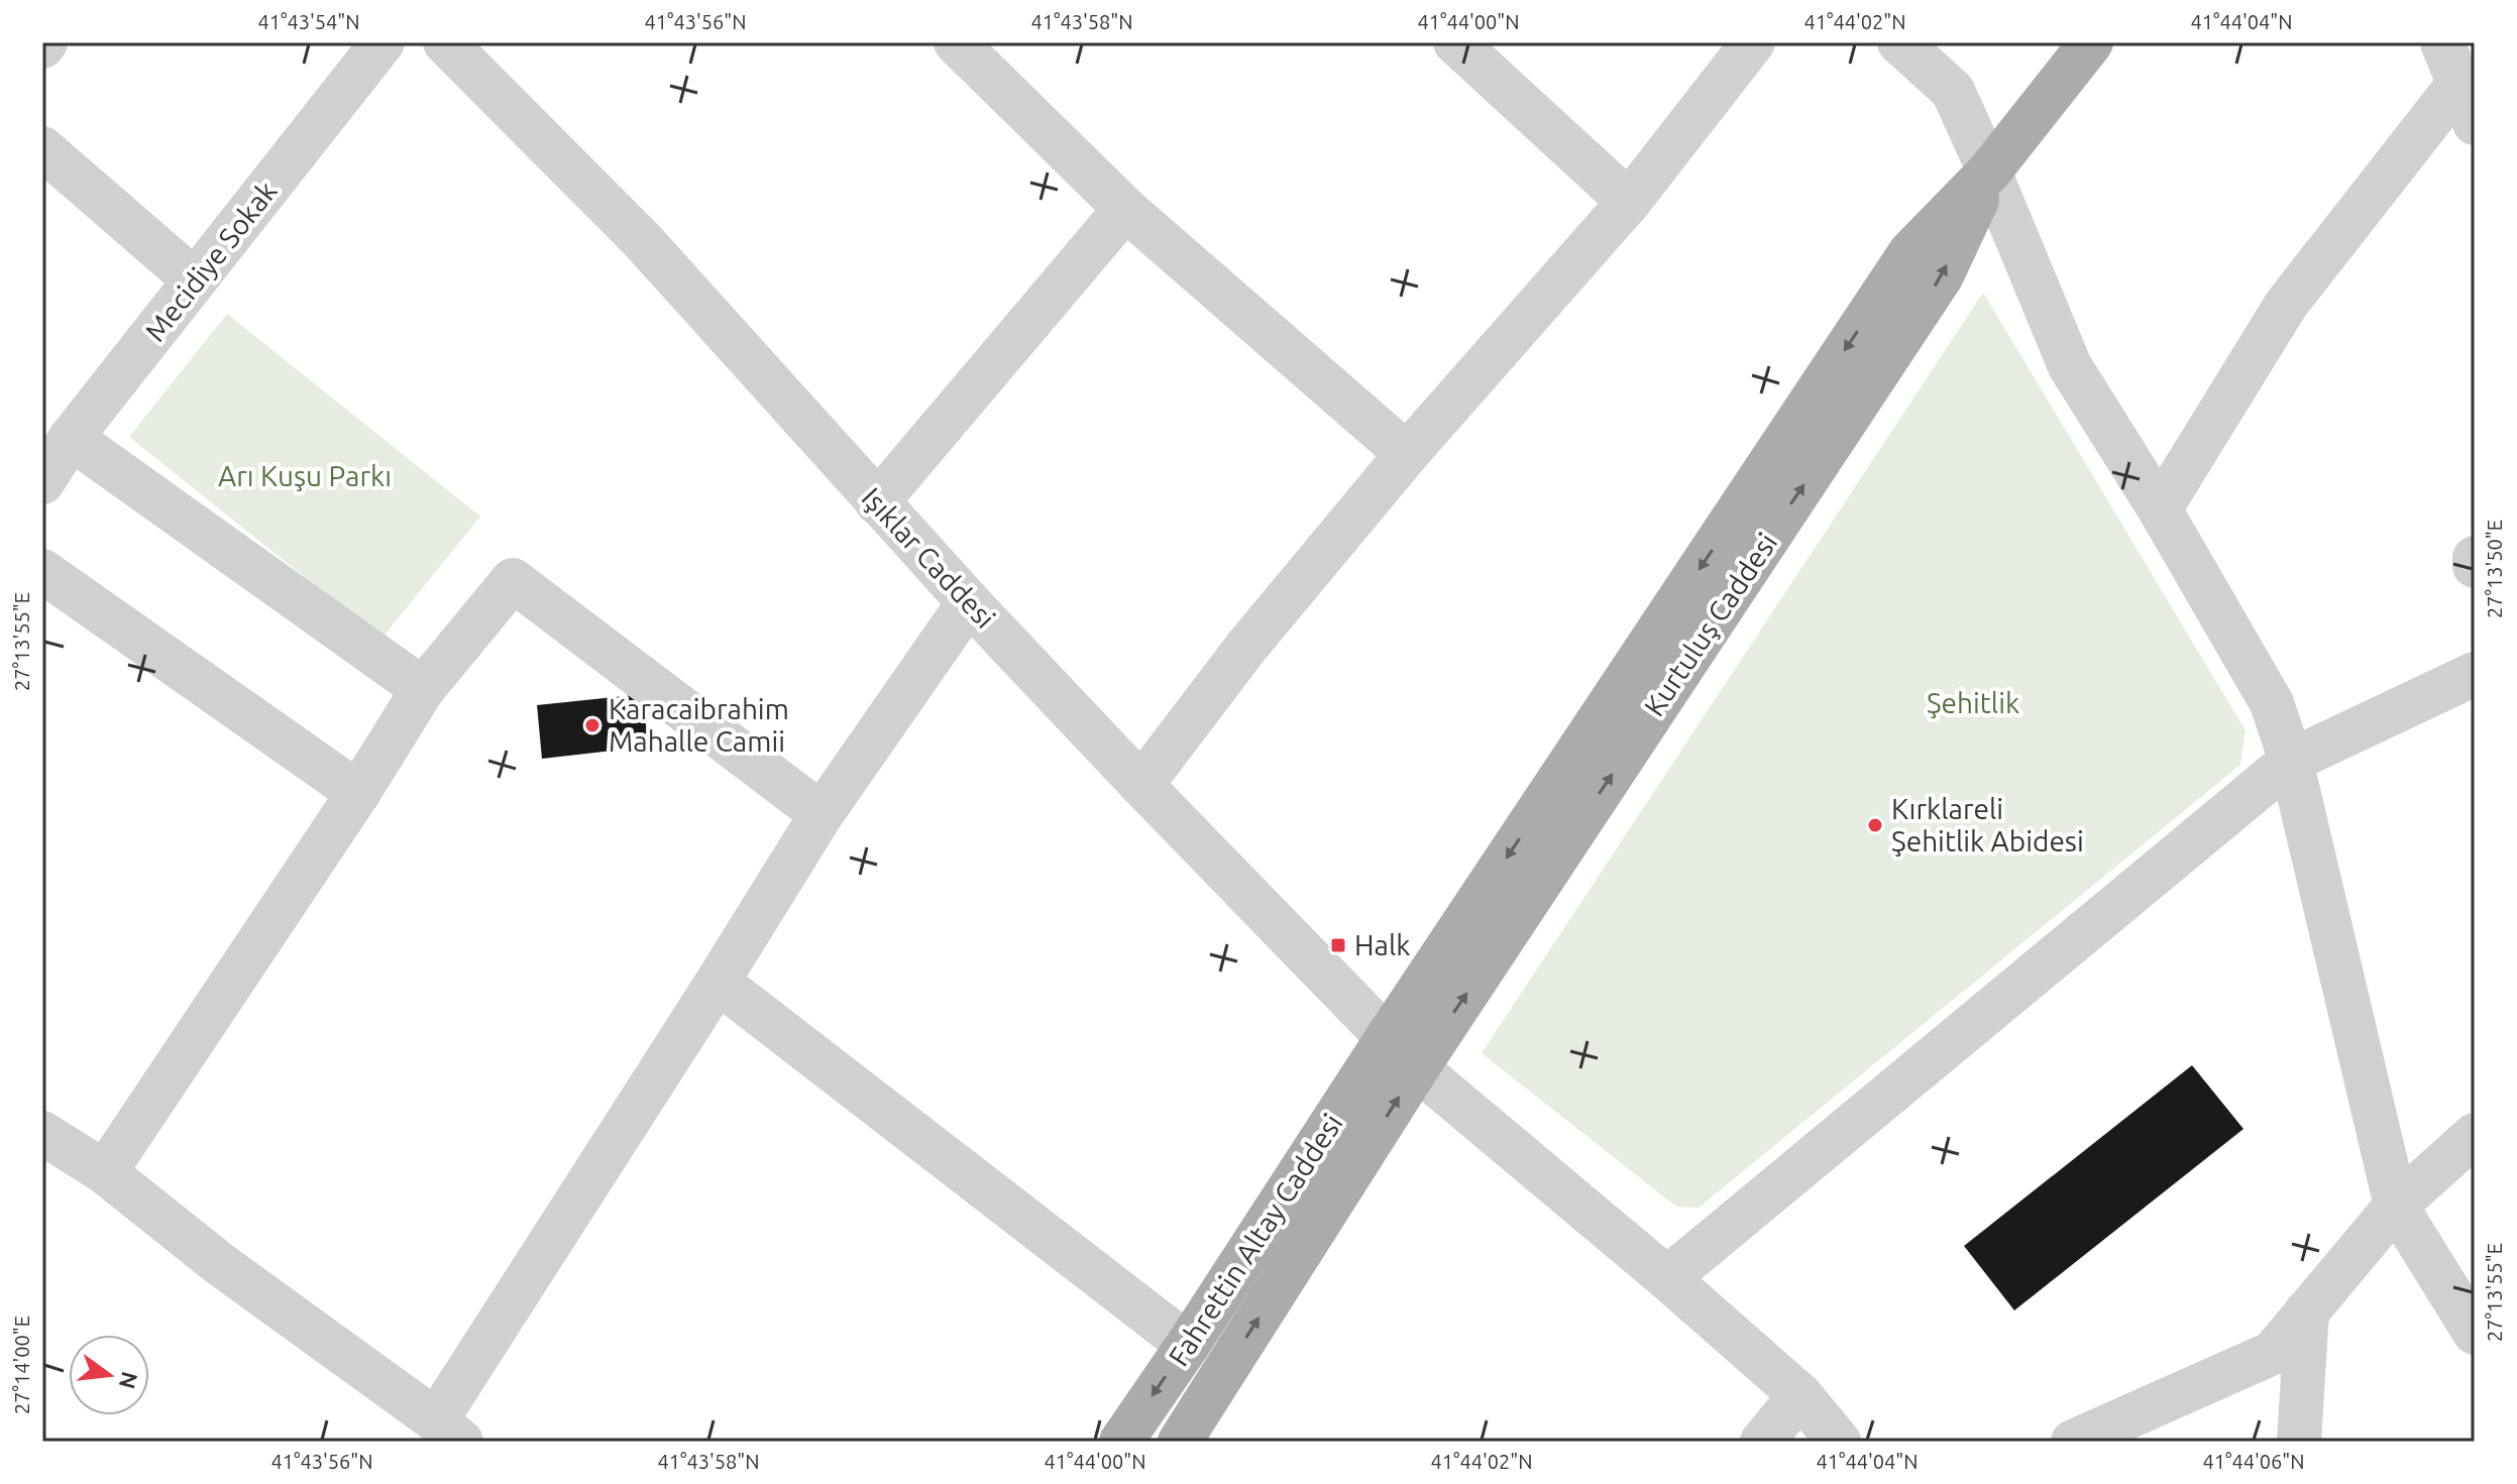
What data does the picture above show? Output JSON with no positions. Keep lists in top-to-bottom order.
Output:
{
  "streets": {
    "main road": ["Kurtuluş Caddesi", "Fahrettin Altay Caddesi"],
    "street": ["Mecidiye Sokak", "Işıklar Caddesi"]
  },
  "crossings": [
    ["Işıklar Caddesi", "Kurtuluş Caddesi"],
    ["Işıklar Caddesi", "Fahrettin Altay Caddesi"],
    ["Kurtuluş Caddesi", "Fahrettin Altay Caddesi"]
  ],
  "parks": ["Arı Kuşu Parkı", "Şehitlik"],
  "places": {
    "other": ["Karacaibrahim Mahalle Camii", "Kırklareli Şehitlik Abidesi"],
    "transit": ["Halk"]
  },
  "north": "right",
  "coordinates": [
    "41°43'54\"N",
    "41°43'56\"N",
    "41°43'58\"N",
    "41°44'00\"N",
    "41°44'02\"N",
    "41°44'04\"N",
    "27°13'50\"E",
    "27°13'55\"E",
    "27°14'00\"E",
    "41°44'06\"N"
  ]
}
